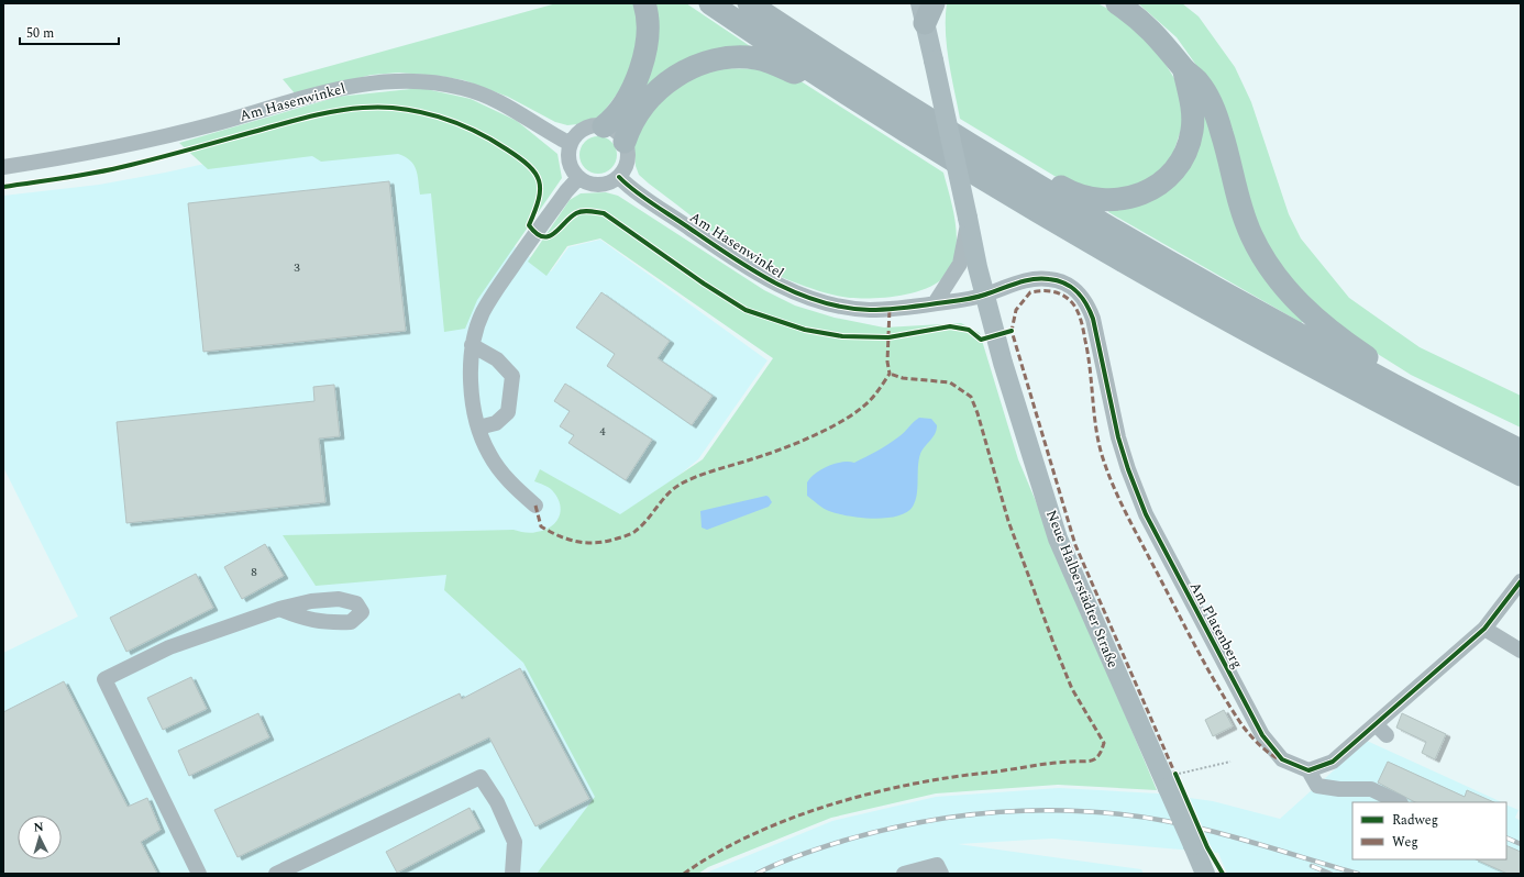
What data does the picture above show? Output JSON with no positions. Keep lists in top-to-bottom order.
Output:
{
  "streets": {
    "main road": ["Neue Halberstädter Straße"],
    "street": ["Am Hasenwinkel", "Am Platenberg"]
  },
  "crossings": [
    ["Am Hasenwinkel", "Neue Halberstädter Straße"],
    ["Am Hasenwinkel", "Am Platenberg"],
    ["Neue Halberstädter Straße", "Am Platenberg"]
  ],
  "house_numbers": ["3", "4", "8"],
  "legend": ["Radweg", "Weg"],
  "scale_bar": "50 m",
  "north": "top"
}
